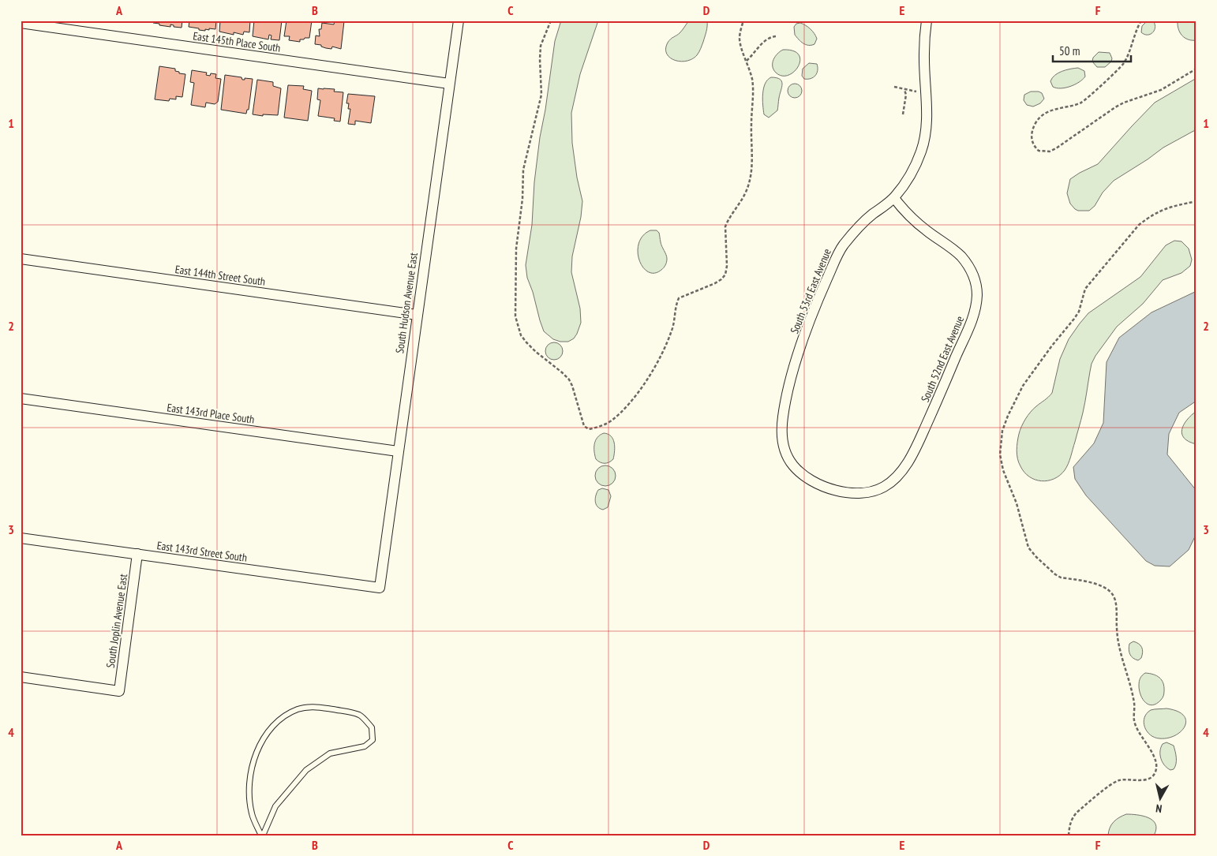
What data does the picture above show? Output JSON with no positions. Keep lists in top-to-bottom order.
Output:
{
  "streets": {
    "street": [
      "East 145th Place South",
      "East 144th Street South",
      "South 53rd East Avenue",
      "South Hudson Avenue East",
      "South 52nd East Avenue",
      "East 143rd Place South",
      "East 143rd Street South",
      "South Joplin Avenue East"
    ]
  },
  "crossings": [
    ["East 145th Place South", "South Hudson Avenue East"],
    ["East 144th Street South", "South Hudson Avenue East"],
    ["South 53rd East Avenue", "South 52nd East Avenue"],
    ["South Hudson Avenue East", "East 143rd Place South"],
    ["South Hudson Avenue East", "East 143rd Street South"],
    ["East 143rd Street South", "South Joplin Avenue East"]
  ],
  "scale_bar": "50 m",
  "north": "bottom",
  "grid": {
    "columns": [
      "A",
      "B",
      "C",
      "D",
      "E",
      "F"
    ],
    "rows": [
      "1",
      "2",
      "3",
      "4"
    ]
  }
}
